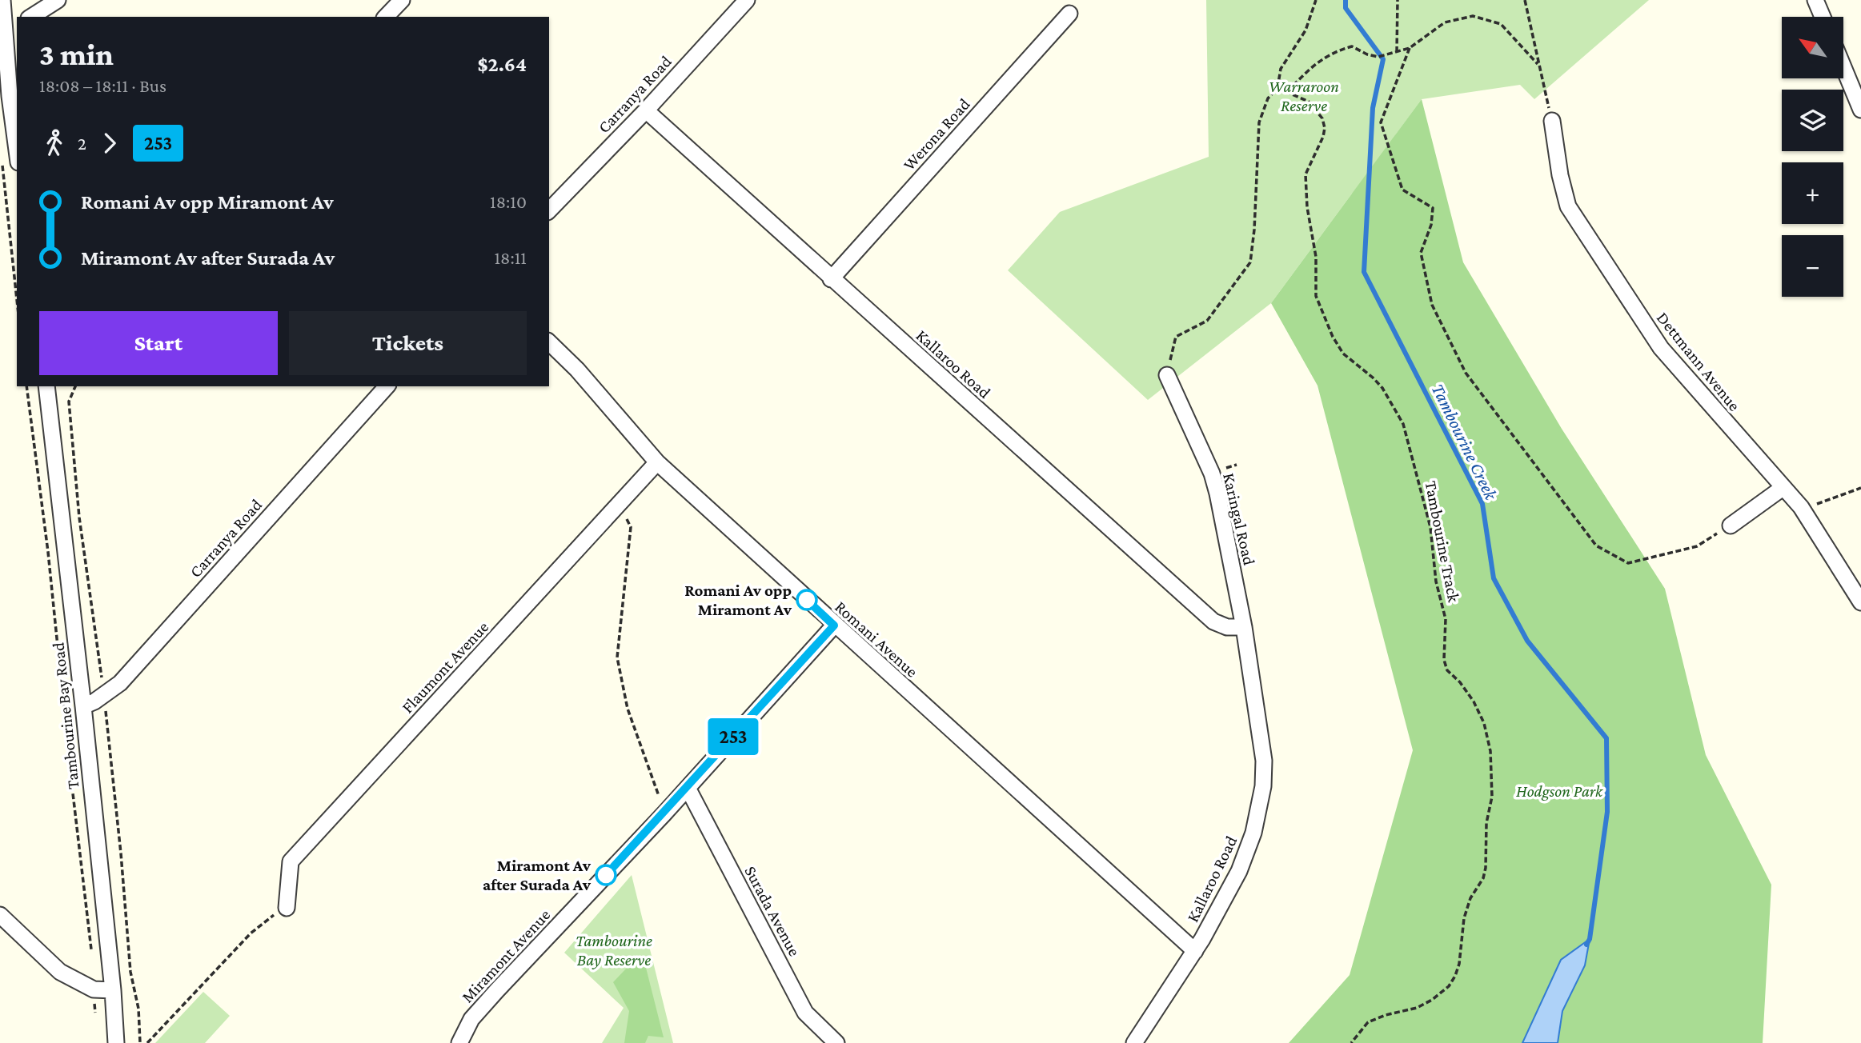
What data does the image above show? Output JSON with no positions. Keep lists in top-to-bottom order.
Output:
{
  "streets": {
    "street": [
      "Carranya Road",
      "Werona Road",
      "Dettmann Avenue",
      "Kallaroo Road",
      "Karingal Road",
      "Romani Avenue",
      "Flaumont Avenue",
      "Tambourine Bay Road",
      "Surada Avenue",
      "Miramont Avenue"
    ],
    "path": ["Tambourine Track"]
  },
  "crossings": [
    ["Carranya Road", "Kallaroo Road"],
    ["Carranya Road", "Tambourine Bay Road"],
    ["Werona Road", "Kallaroo Road"],
    ["Kallaroo Road", "Karingal Road"],
    ["Kallaroo Road", "Romani Avenue"],
    ["Romani Avenue", "Flaumont Avenue"],
    ["Romani Avenue", "Miramont Avenue"],
    ["Surada Avenue", "Miramont Avenue"]
  ],
  "water": ["Tambourine Creek"],
  "parks": ["Warraroon Reserve", "Hodgson Park", "Tambourine Bay Reserve"],
  "places": ["Romani Av opp Miramont Av", "Miramont Av after Surada Av"],
  "lines": ["bus line 253"],
  "north": "top left",
  "page": {
    "on_map": "253",
    "map_buttons": ["+", "−"],
    "heading": ["3 min", "18:08 – 18:11 · Bus", "$2.64"],
    "legs": ["2", "253"],
    "list": [
      {
        "name": "Romani Av opp Miramont Av",
        "value": "18:10"
      },
      {
        "name": "Miramont Av after Surada Av",
        "value": "18:11"
      }
    ],
    "buttons": ["Start", "Tickets"]
  }
}
